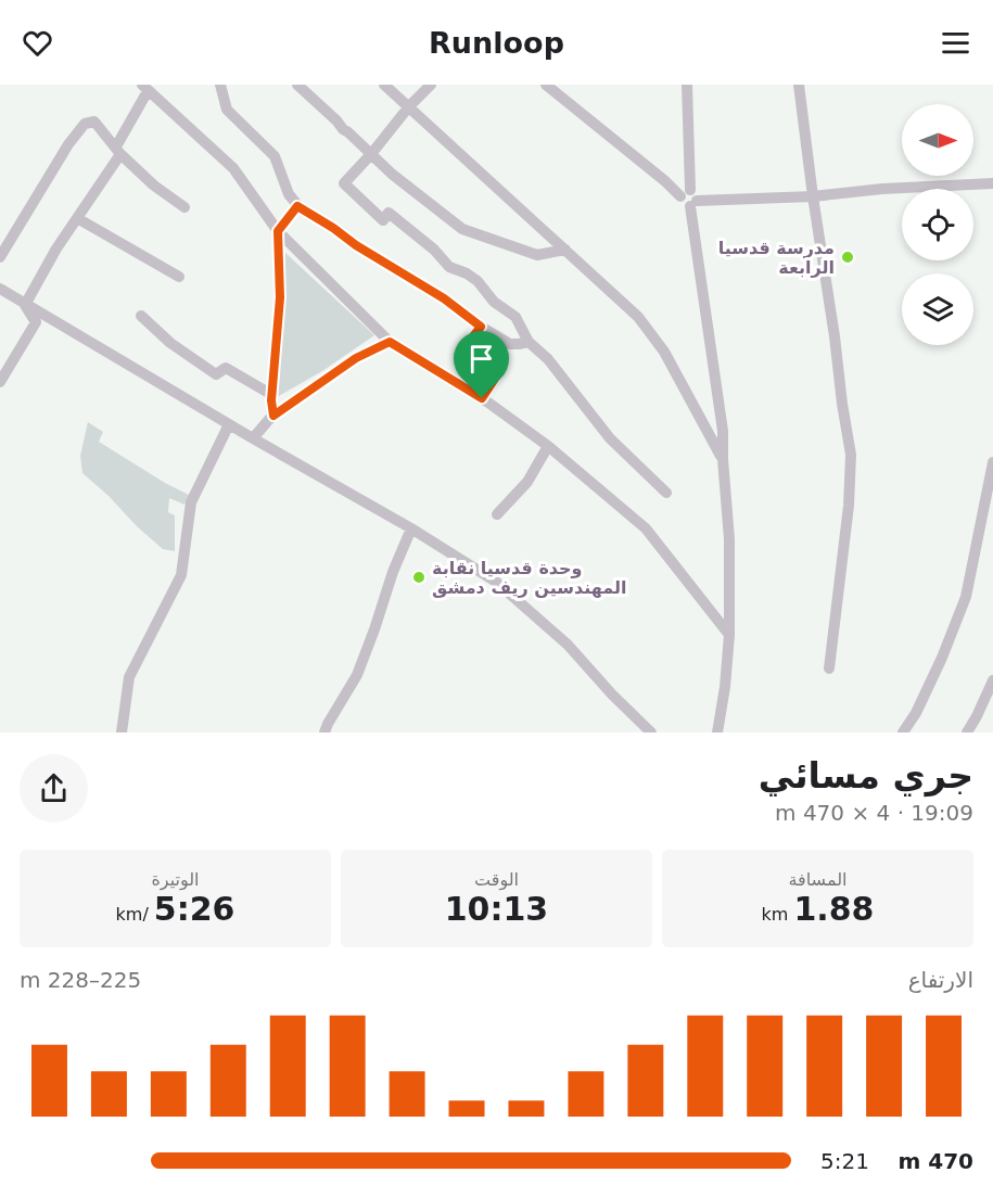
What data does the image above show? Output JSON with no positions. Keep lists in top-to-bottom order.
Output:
{
  "places": ["مدرسة قدسيا الرابعة", "وحدة قدسيا نقابة المهندسين ريف دمشق"],
  "north": "right",
  "page": {
    "header": "Runloop",
    "heading": ["جري مسائي", "19:09 · 4 × 470 m"],
    "stats": [
      ["المسافة", "1.88 km"],
      ["الوقت", "10:13"],
      ["الوتيرة", "5:26 /km"]
    ],
    "chart": ["الارتفاع", "225–228 m"],
    "list": [
      {
        "name": "470 m",
        "note": "5:21"
      }
    ]
  }
}
